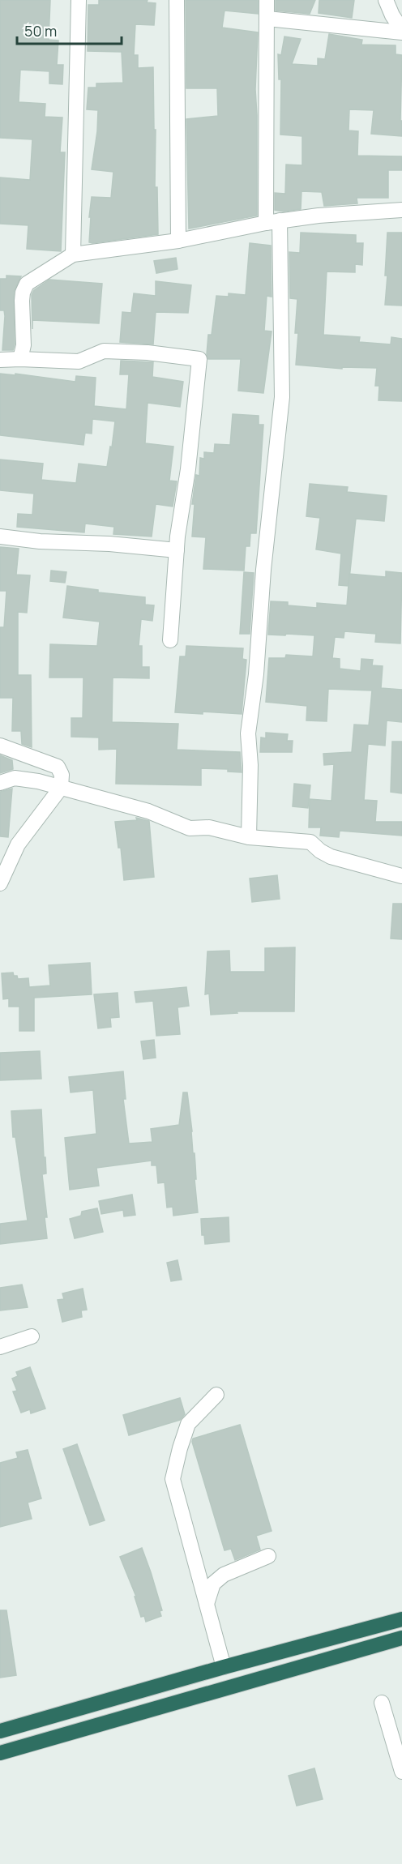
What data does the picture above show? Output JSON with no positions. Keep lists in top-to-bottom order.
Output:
{
  "scale_bar": "50 m"
}
